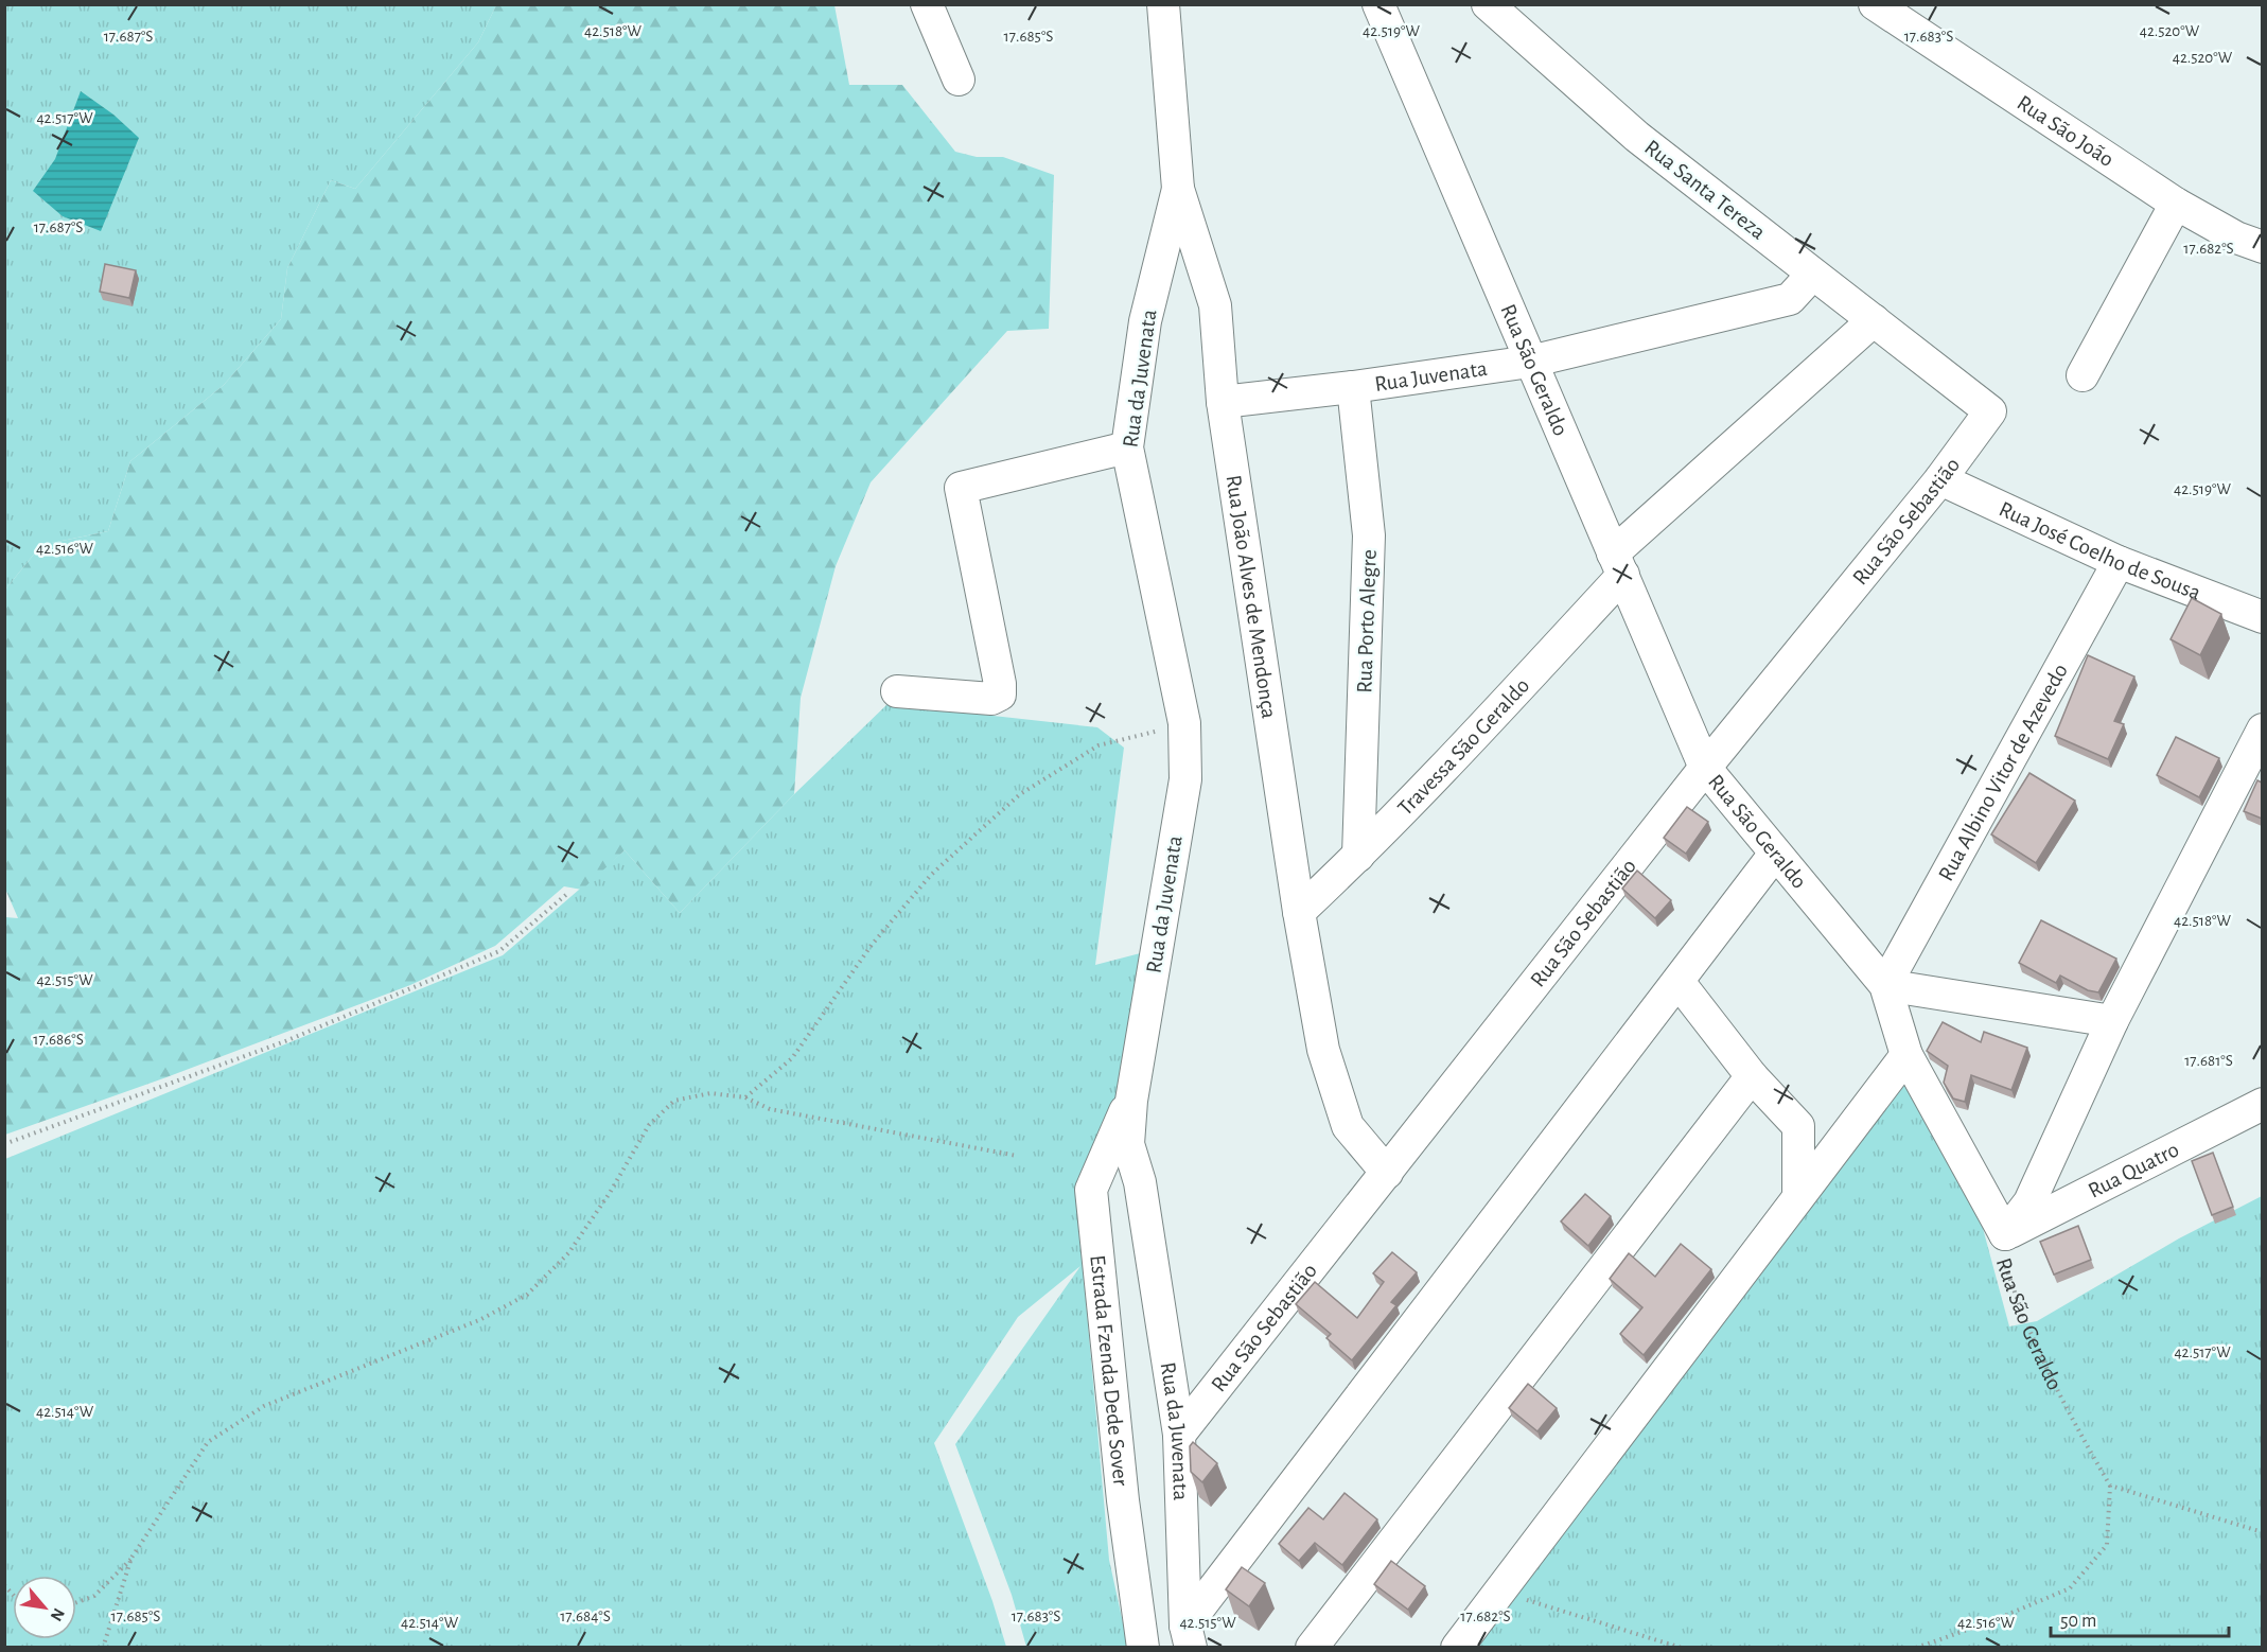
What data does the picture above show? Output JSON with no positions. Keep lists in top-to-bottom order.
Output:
{
  "streets": {
    "street": [
      "Rua São João",
      "Rua Santa Tereza",
      "Rua São Geraldo",
      "Rua Juvenata",
      "Rua da Juvenata",
      "Rua São Sebastião",
      "Rua José Coelho de Sousa",
      "Rua João Alves de Mendonça",
      "Rua Porto Alegre",
      "Travessa São Geraldo",
      "Rua Albino Vitor de Azevedo",
      "Rua Quatro",
      "Estrada Fzenda Dede Sover"
    ]
  },
  "crossings": [
    ["Rua Santa Tereza", "Rua Juvenata"],
    ["Rua Santa Tereza", "Rua São Sebastião"],
    ["Rua Santa Tereza", "Travessa São Geraldo"],
    ["Rua São Geraldo", "Rua Juvenata"],
    ["Rua São Geraldo", "Rua São Sebastião"],
    ["Rua São Geraldo", "Travessa São Geraldo"],
    ["Rua São Geraldo", "Rua Albino Vitor de Azevedo"],
    ["Rua São Geraldo", "Rua Quatro"],
    ["Rua Juvenata", "Rua João Alves de Mendonça"],
    ["Rua Juvenata", "Rua Porto Alegre"],
    ["Rua da Juvenata", "Rua São Sebastião"],
    ["Rua da Juvenata", "Rua João Alves de Mendonça"],
    ["Rua da Juvenata", "Estrada Fzenda Dede Sover"],
    ["Rua São Sebastião", "Rua José Coelho de Sousa"],
    ["Rua São Sebastião", "Rua João Alves de Mendonça"],
    ["Rua José Coelho de Sousa", "Rua Albino Vitor de Azevedo"],
    ["Rua João Alves de Mendonça", "Travessa São Geraldo"],
    ["Rua Porto Alegre", "Travessa São Geraldo"]
  ],
  "scale_bar": "50 m",
  "north": "bottom right",
  "coordinates": [
    "42.520°W",
    "42.518°W",
    "42.519°W",
    "17.687°S",
    "17.685°S",
    "17.683°S",
    "42.517°W",
    "17.682°S",
    "42.516°W",
    "42.515°W",
    "17.686°S",
    "17.681°S",
    "42.514°W",
    "17.684°S"
  ]
}
